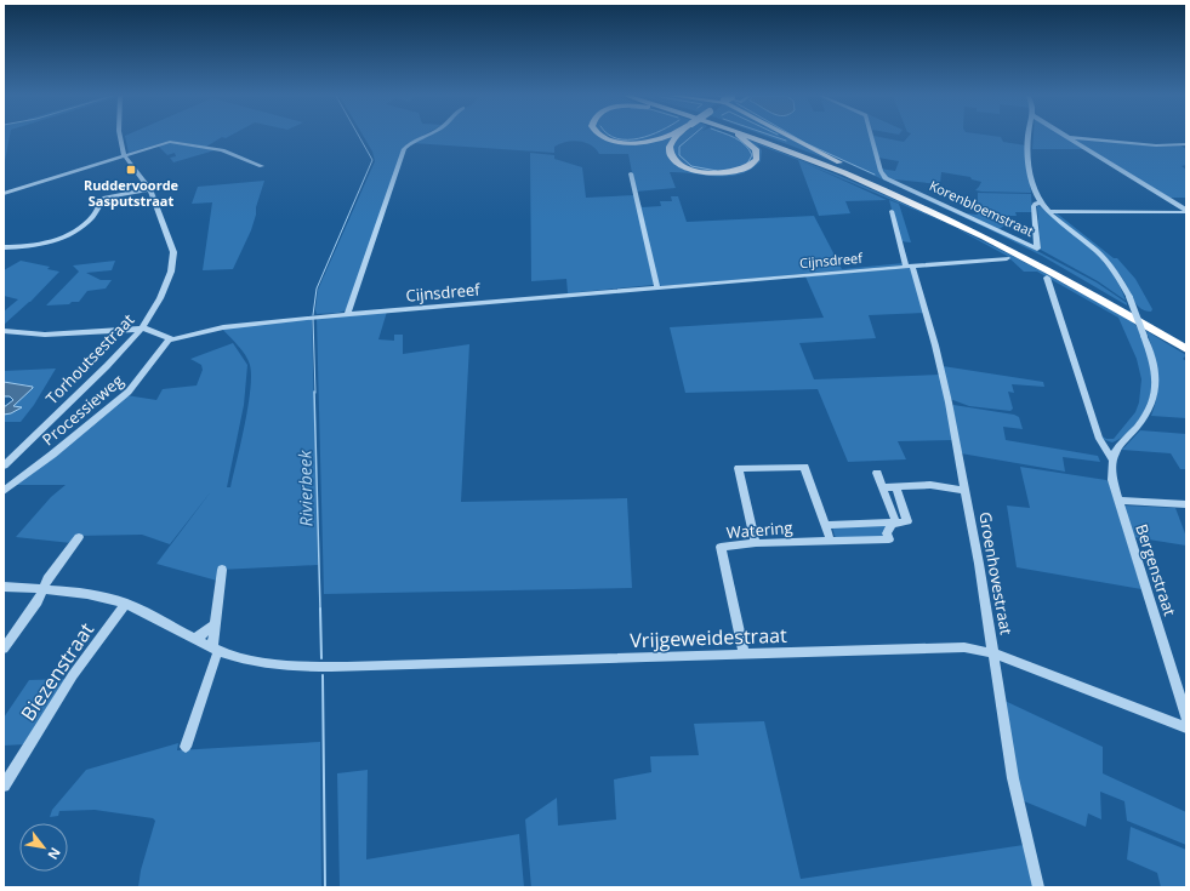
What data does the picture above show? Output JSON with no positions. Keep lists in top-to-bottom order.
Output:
{
  "streets": {
    "street": [
      "Korenbloemstraat",
      "Cijnsdreef",
      "Torhoutsestraat",
      "Processieweg",
      "Watering",
      "Bergenstraat",
      "Groenhovestraat",
      "Vrijgeweidestraat",
      "Biezenstraat"
    ]
  },
  "crossings": [
    ["Korenbloemstraat", "Bergenstraat"],
    ["Cijnsdreef", "Torhoutsestraat"],
    ["Cijnsdreef", "Processieweg"],
    ["Cijnsdreef", "Groenhovestraat"],
    ["Watering", "Vrijgeweidestraat"],
    ["Groenhovestraat", "Vrijgeweidestraat"],
    ["Vrijgeweidestraat", "Biezenstraat"]
  ],
  "water": ["Rivierbeek"],
  "places": {
    "transit": ["Ruddervoorde Sasputstraat"]
  },
  "north": "bottom right"
}
